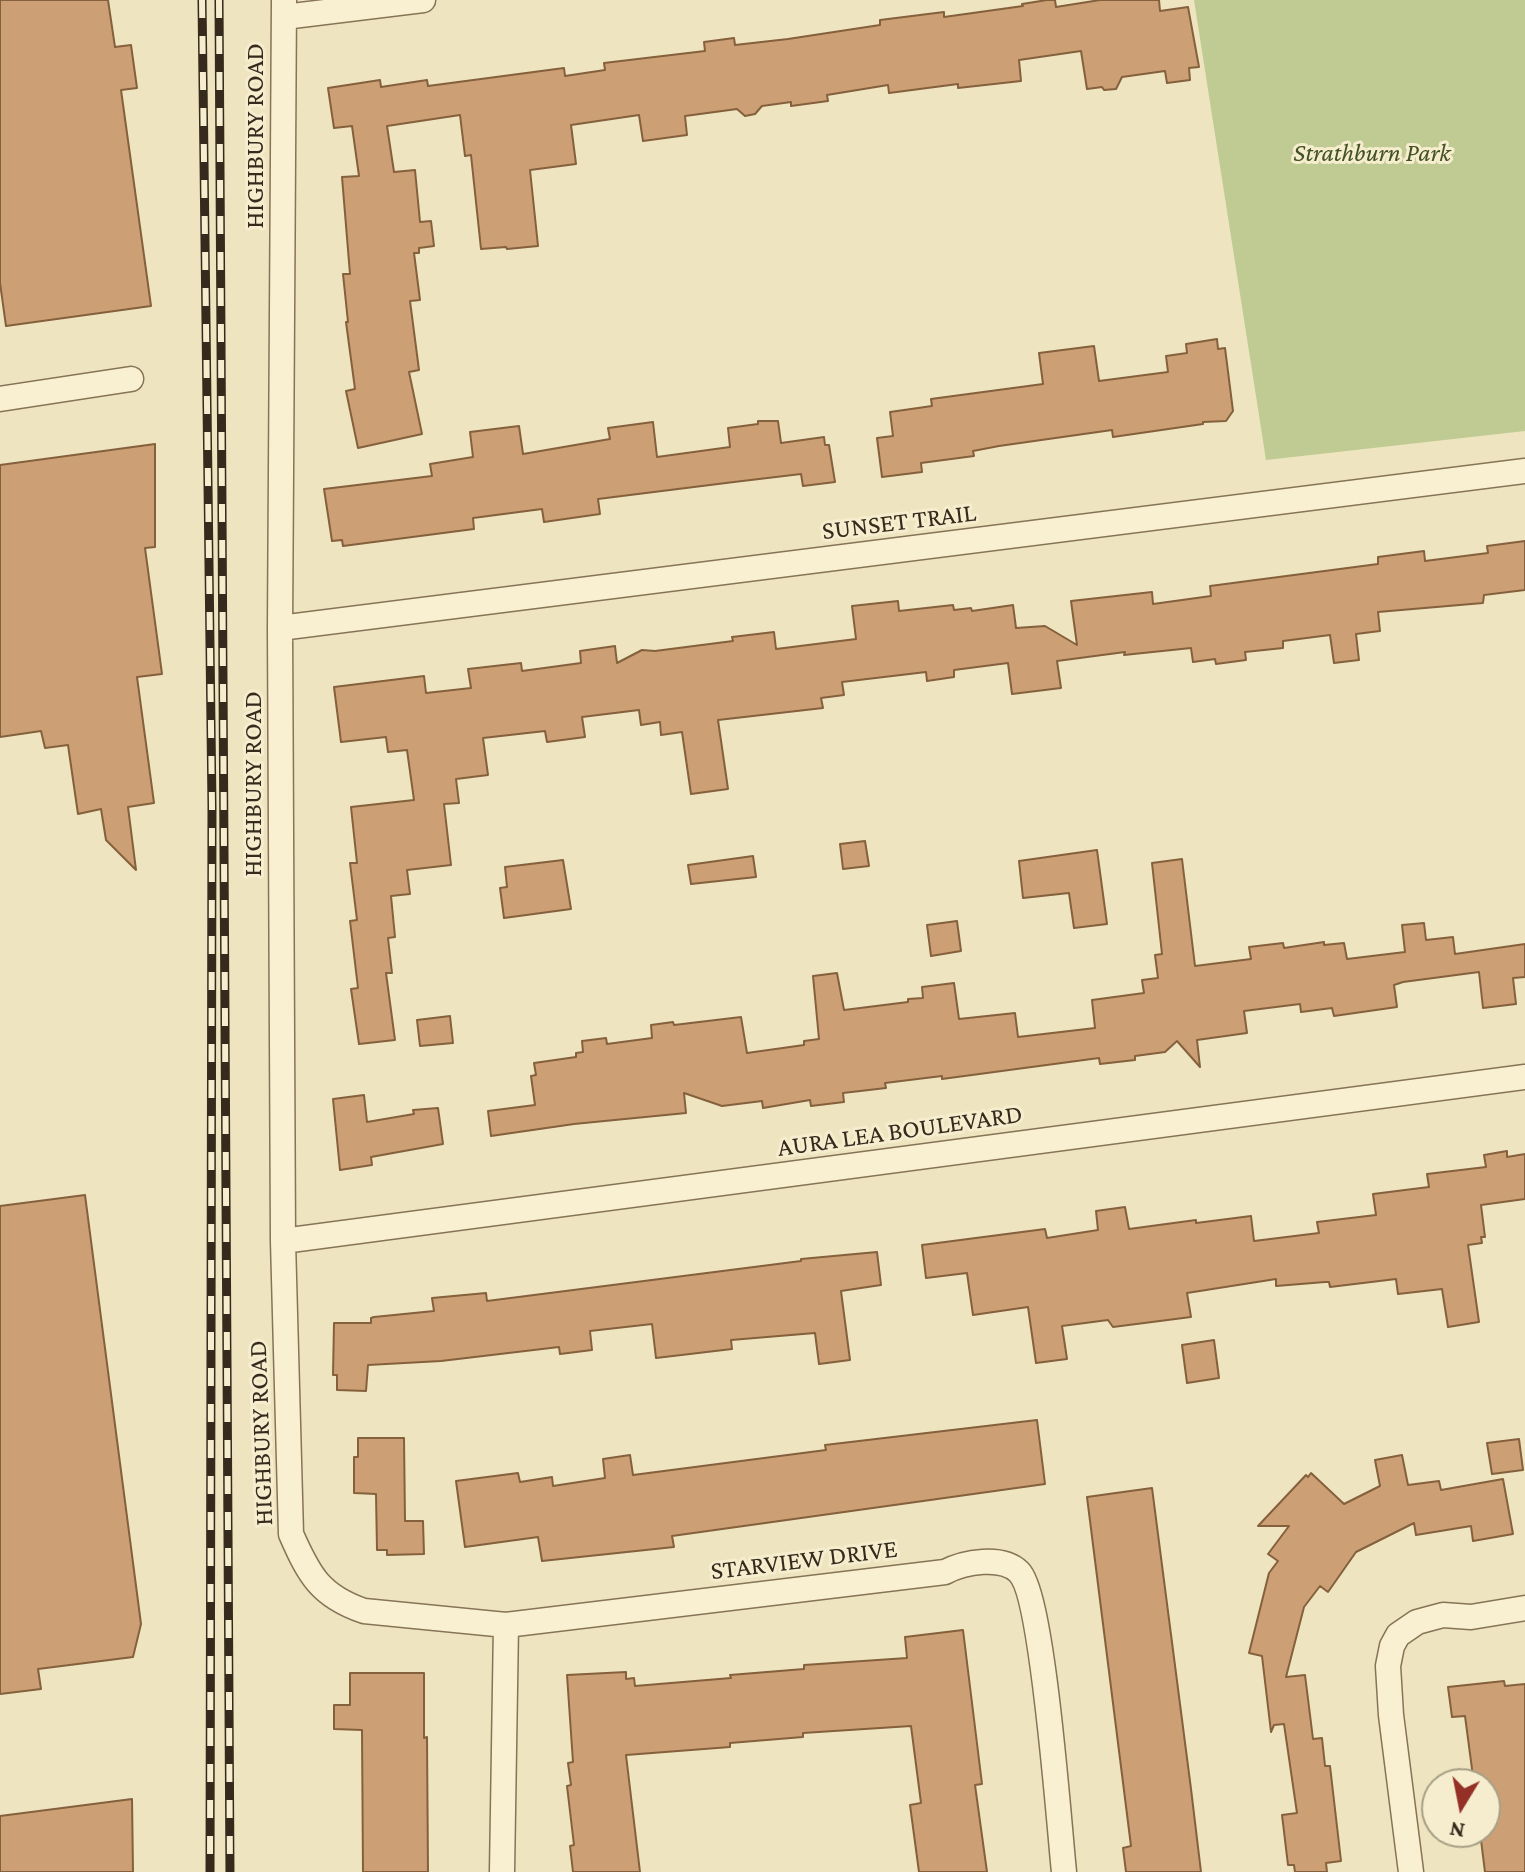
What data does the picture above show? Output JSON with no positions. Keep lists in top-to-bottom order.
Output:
{
  "streets": {
    "street": [
      "HIGHBURY ROAD",
      "SUNSET TRAIL",
      "AURA LEA BOULEVARD",
      "STARVIEW DRIVE"
    ]
  },
  "crossings": [
    ["HIGHBURY ROAD", "SUNSET TRAIL"],
    ["HIGHBURY ROAD", "AURA LEA BOULEVARD"],
    ["HIGHBURY ROAD", "STARVIEW DRIVE"]
  ],
  "parks": ["Strathburn Park"],
  "north": "bottom"
}
